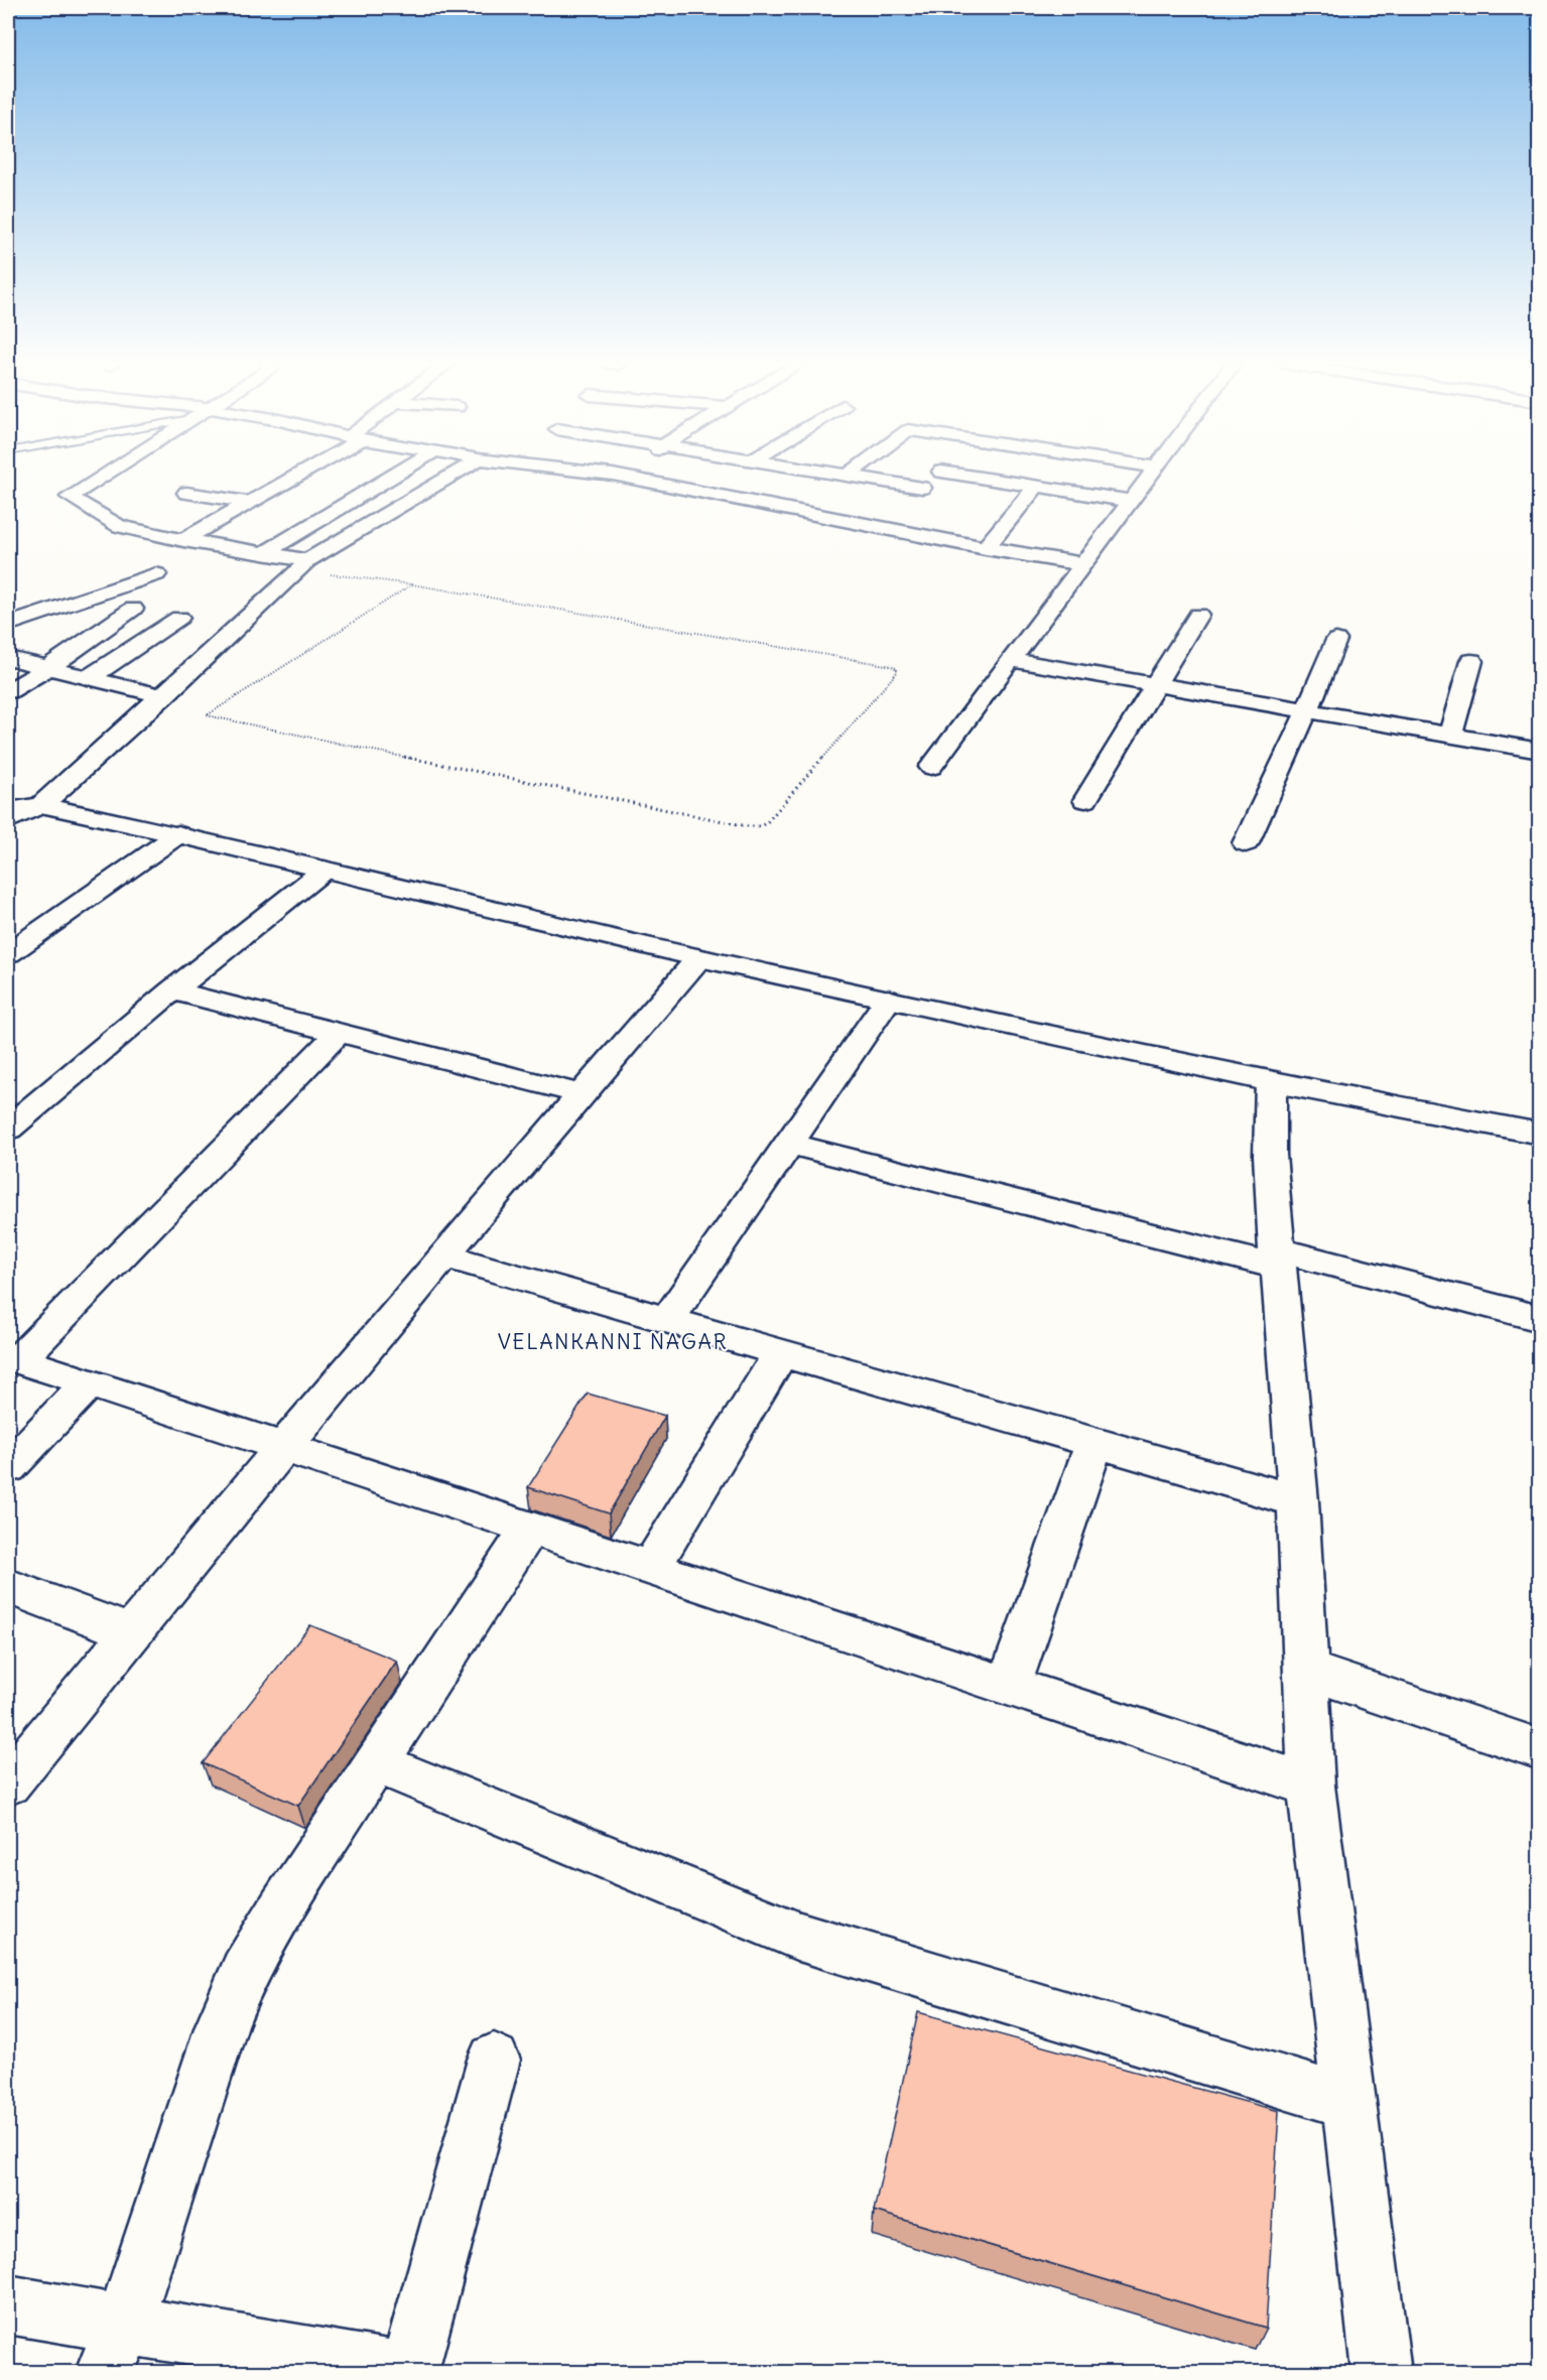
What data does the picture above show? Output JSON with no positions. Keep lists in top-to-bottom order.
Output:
{
  "districts": ["VELANKANNI NAGAR"]
}
